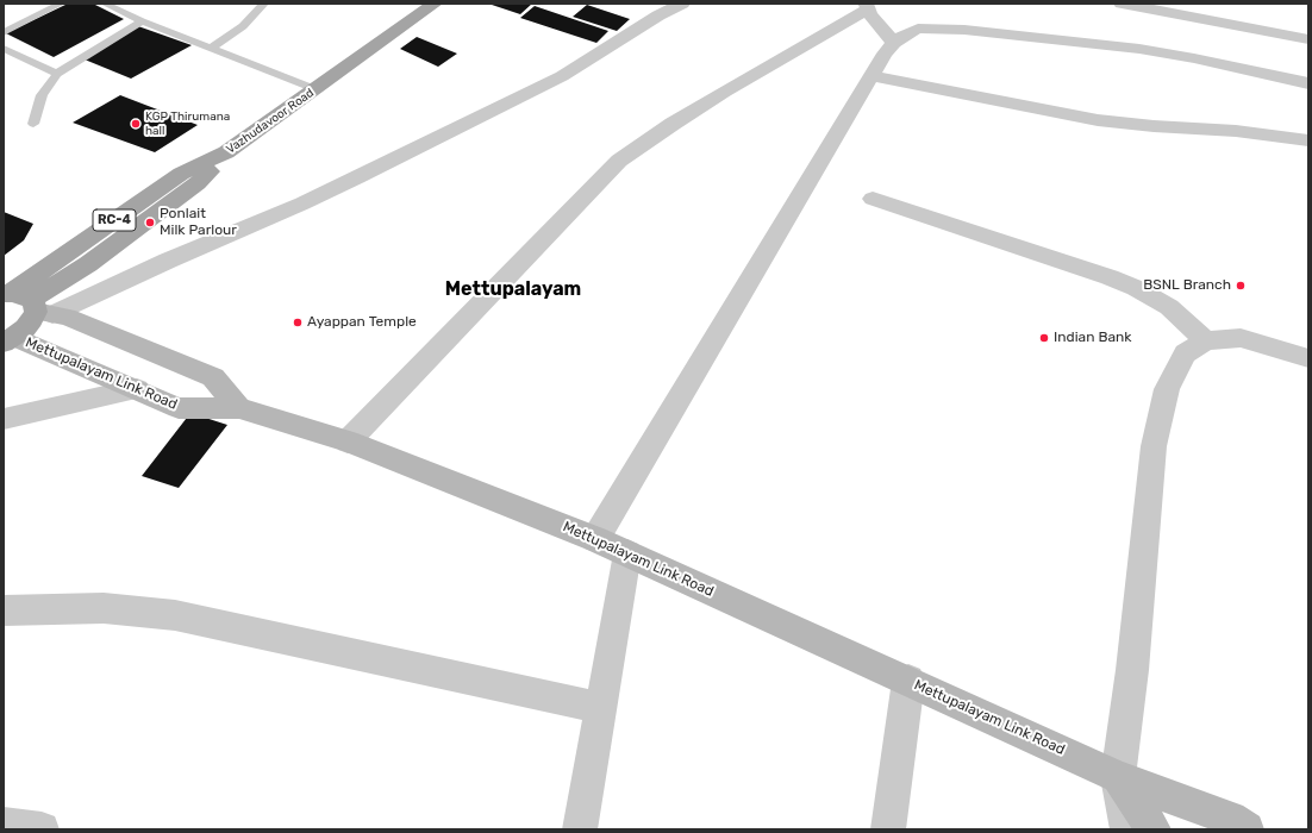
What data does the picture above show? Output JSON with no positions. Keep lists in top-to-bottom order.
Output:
{
  "streets": {
    "main road": ["Vazhudavoor Road", "RC-4"],
    "street": ["Mettupalayam Link Road"]
  },
  "districts": ["Mettupalayam"],
  "places": [
    "KGP Thirumana hall",
    "Ponlait Milk Parlour",
    "BSNL Branch",
    "Ayappan Temple",
    "Indian Bank"
  ]
}
